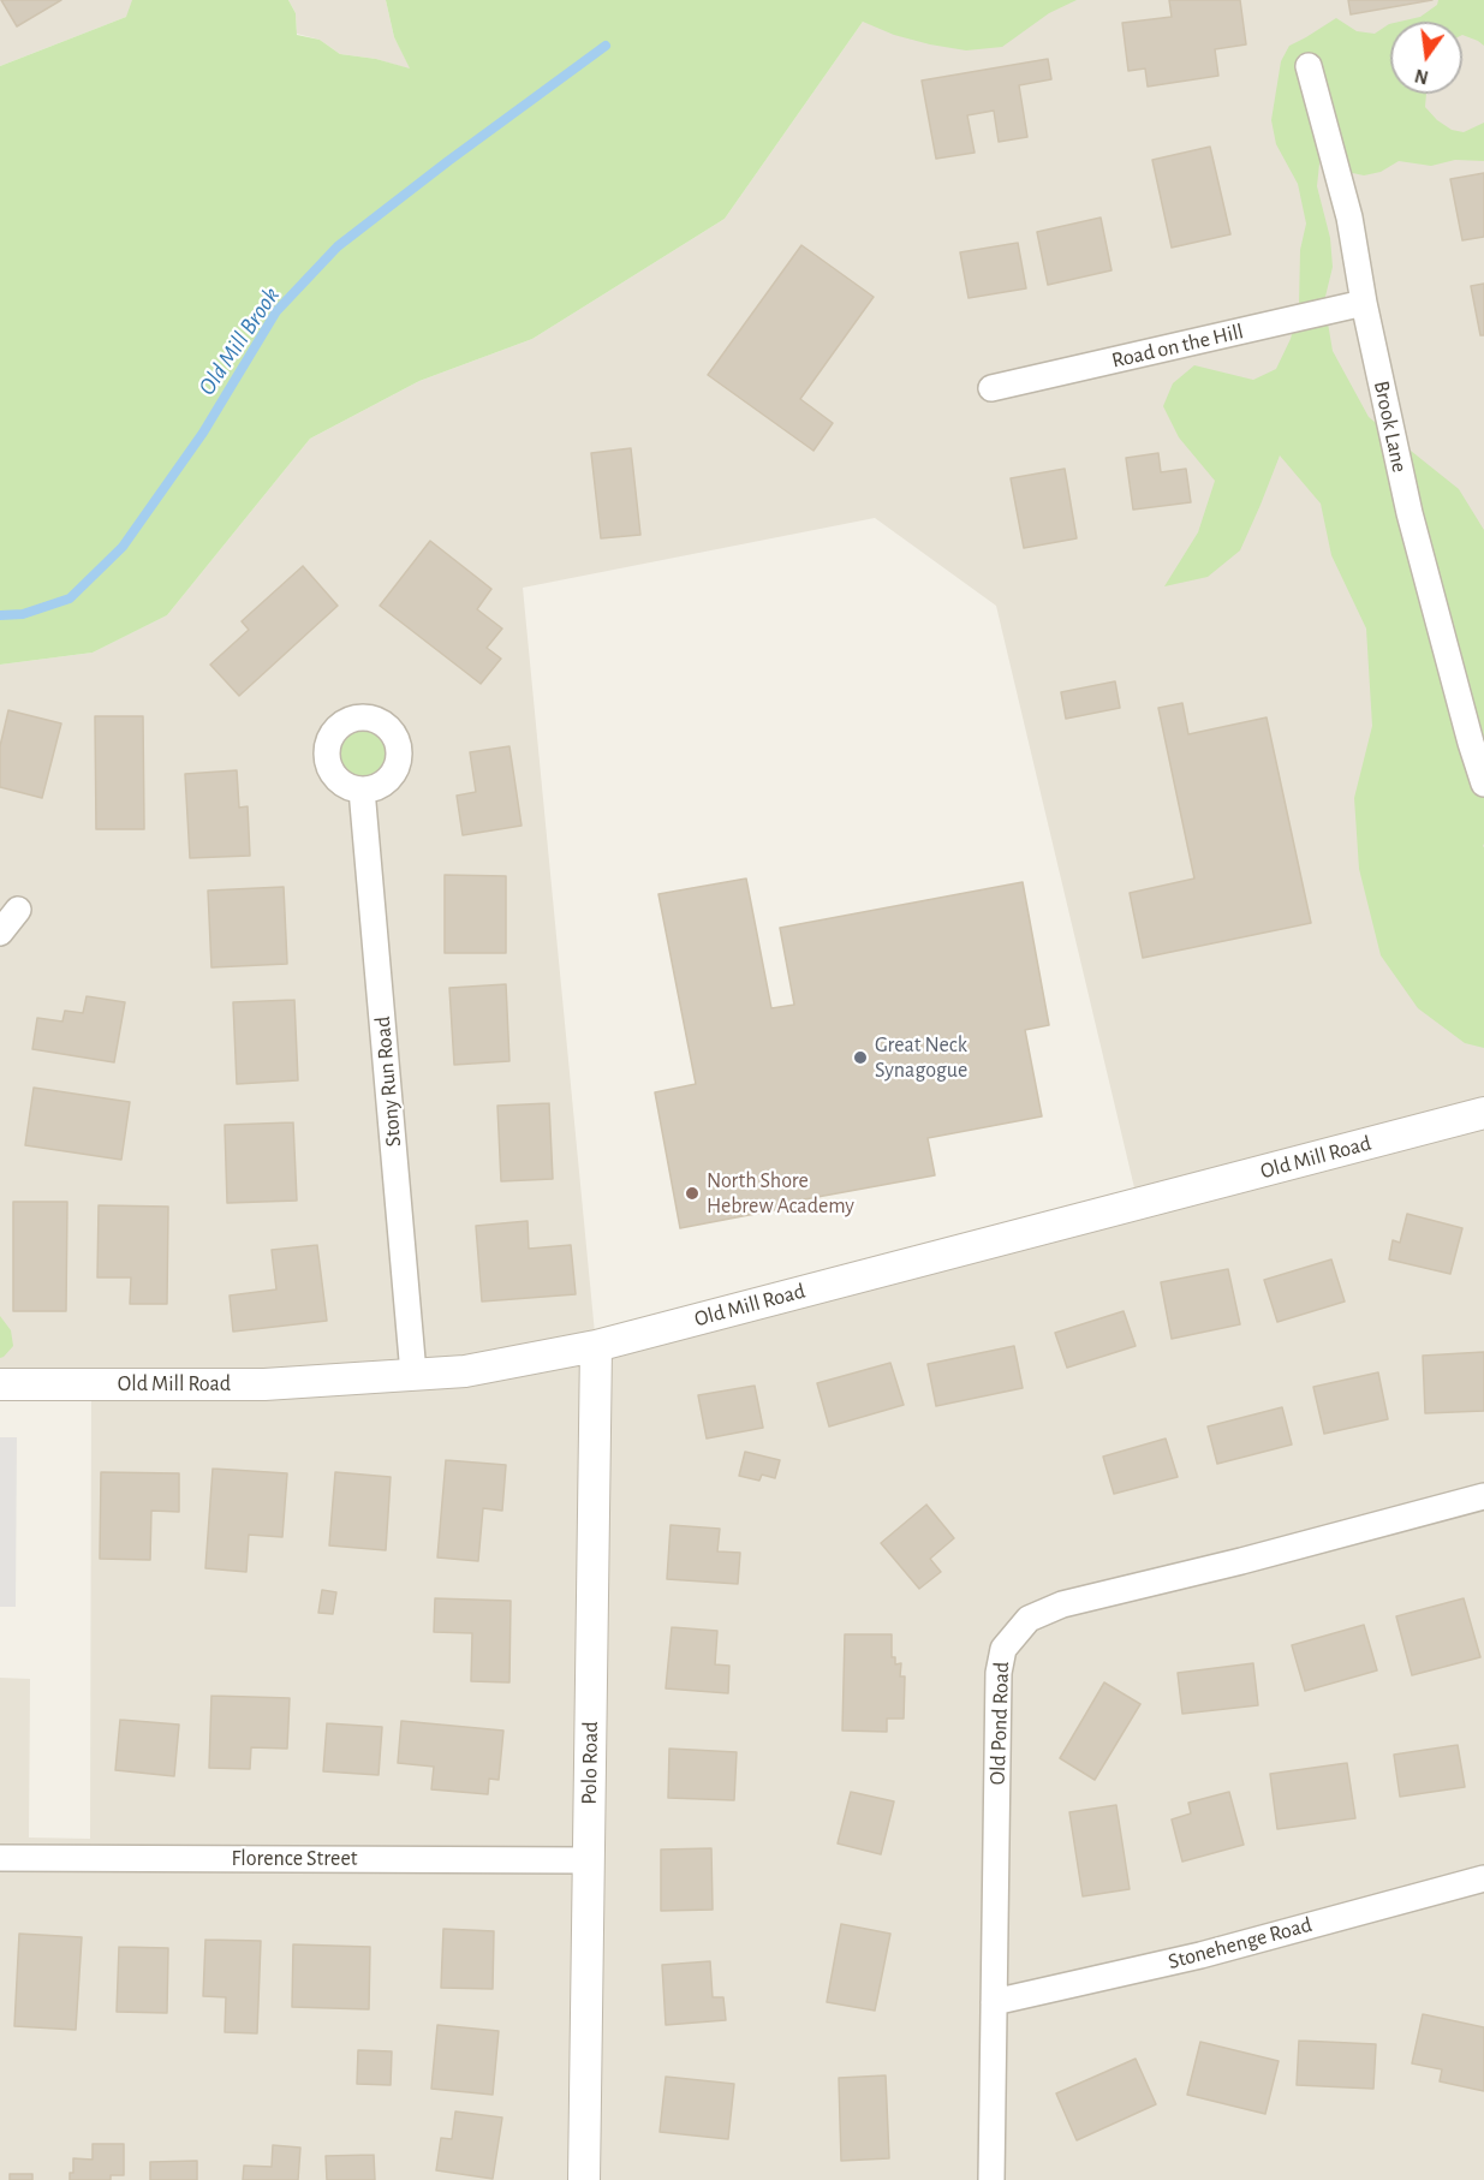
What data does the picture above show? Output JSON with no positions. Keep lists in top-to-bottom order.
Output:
{
  "streets": {
    "street": [
      "Road on the Hill",
      "Brook Lane",
      "Stony Run Road",
      "Old Mill Road",
      "Old Pond Road",
      "Polo Road",
      "Florence Street",
      "Stonehenge Road"
    ]
  },
  "crossings": [
    ["Road on the Hill", "Brook Lane"],
    ["Stony Run Road", "Old Mill Road"],
    ["Old Mill Road", "Polo Road"],
    ["Old Pond Road", "Stonehenge Road"],
    ["Polo Road", "Florence Street"]
  ],
  "water": ["Old Mill Brook"],
  "places": ["Great Neck Synagogue", "North Shore Hebrew Academy"],
  "north": "bottom"
}
